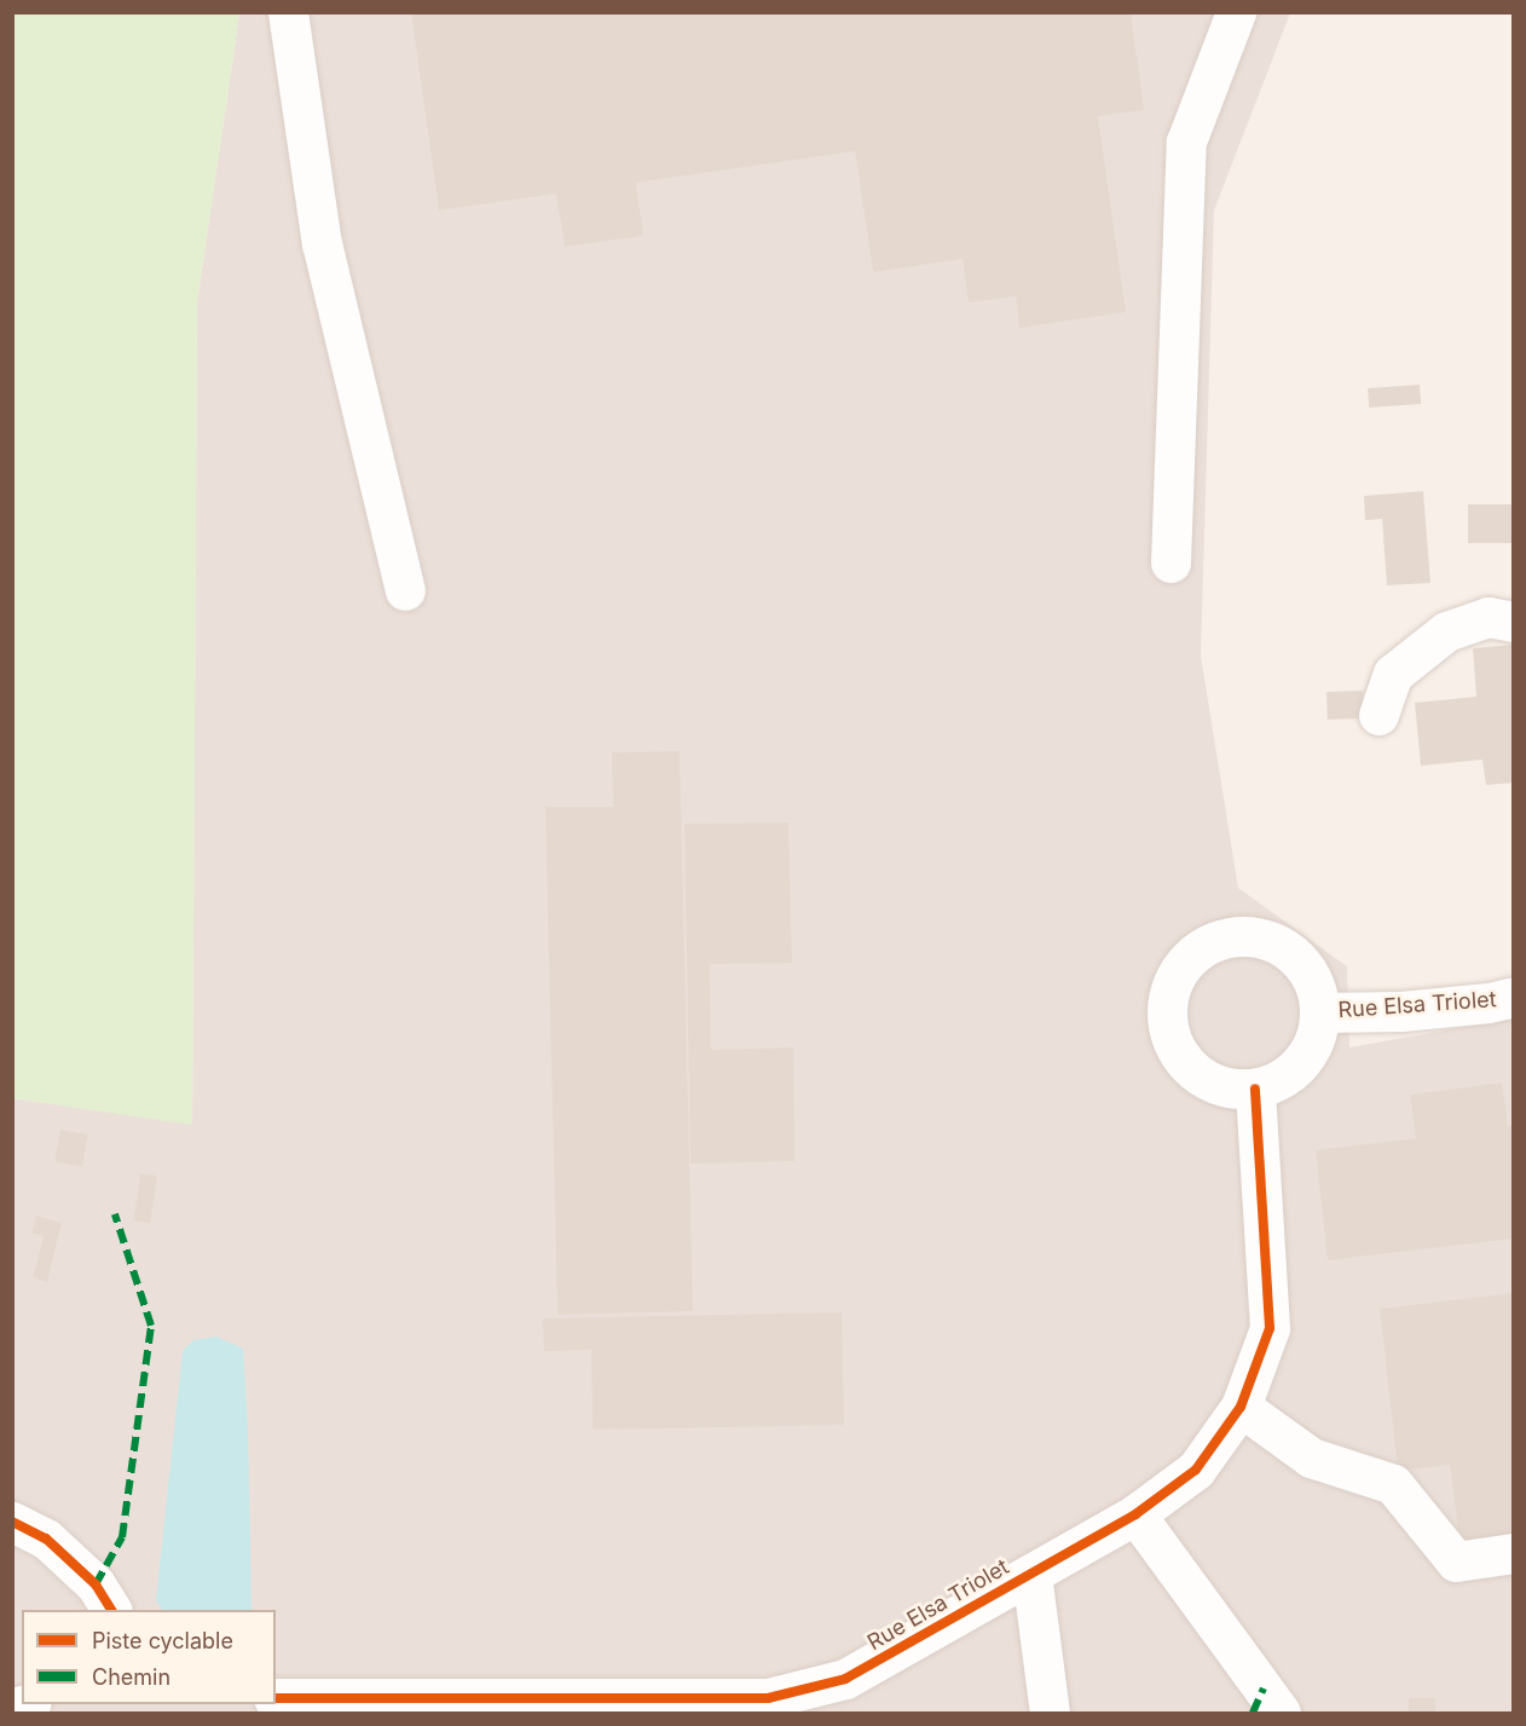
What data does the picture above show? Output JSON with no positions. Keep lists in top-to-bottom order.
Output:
{
  "streets": {
    "street": ["Rue Elsa Triolet"]
  },
  "legend": ["Piste cyclable", "Chemin"]
}
